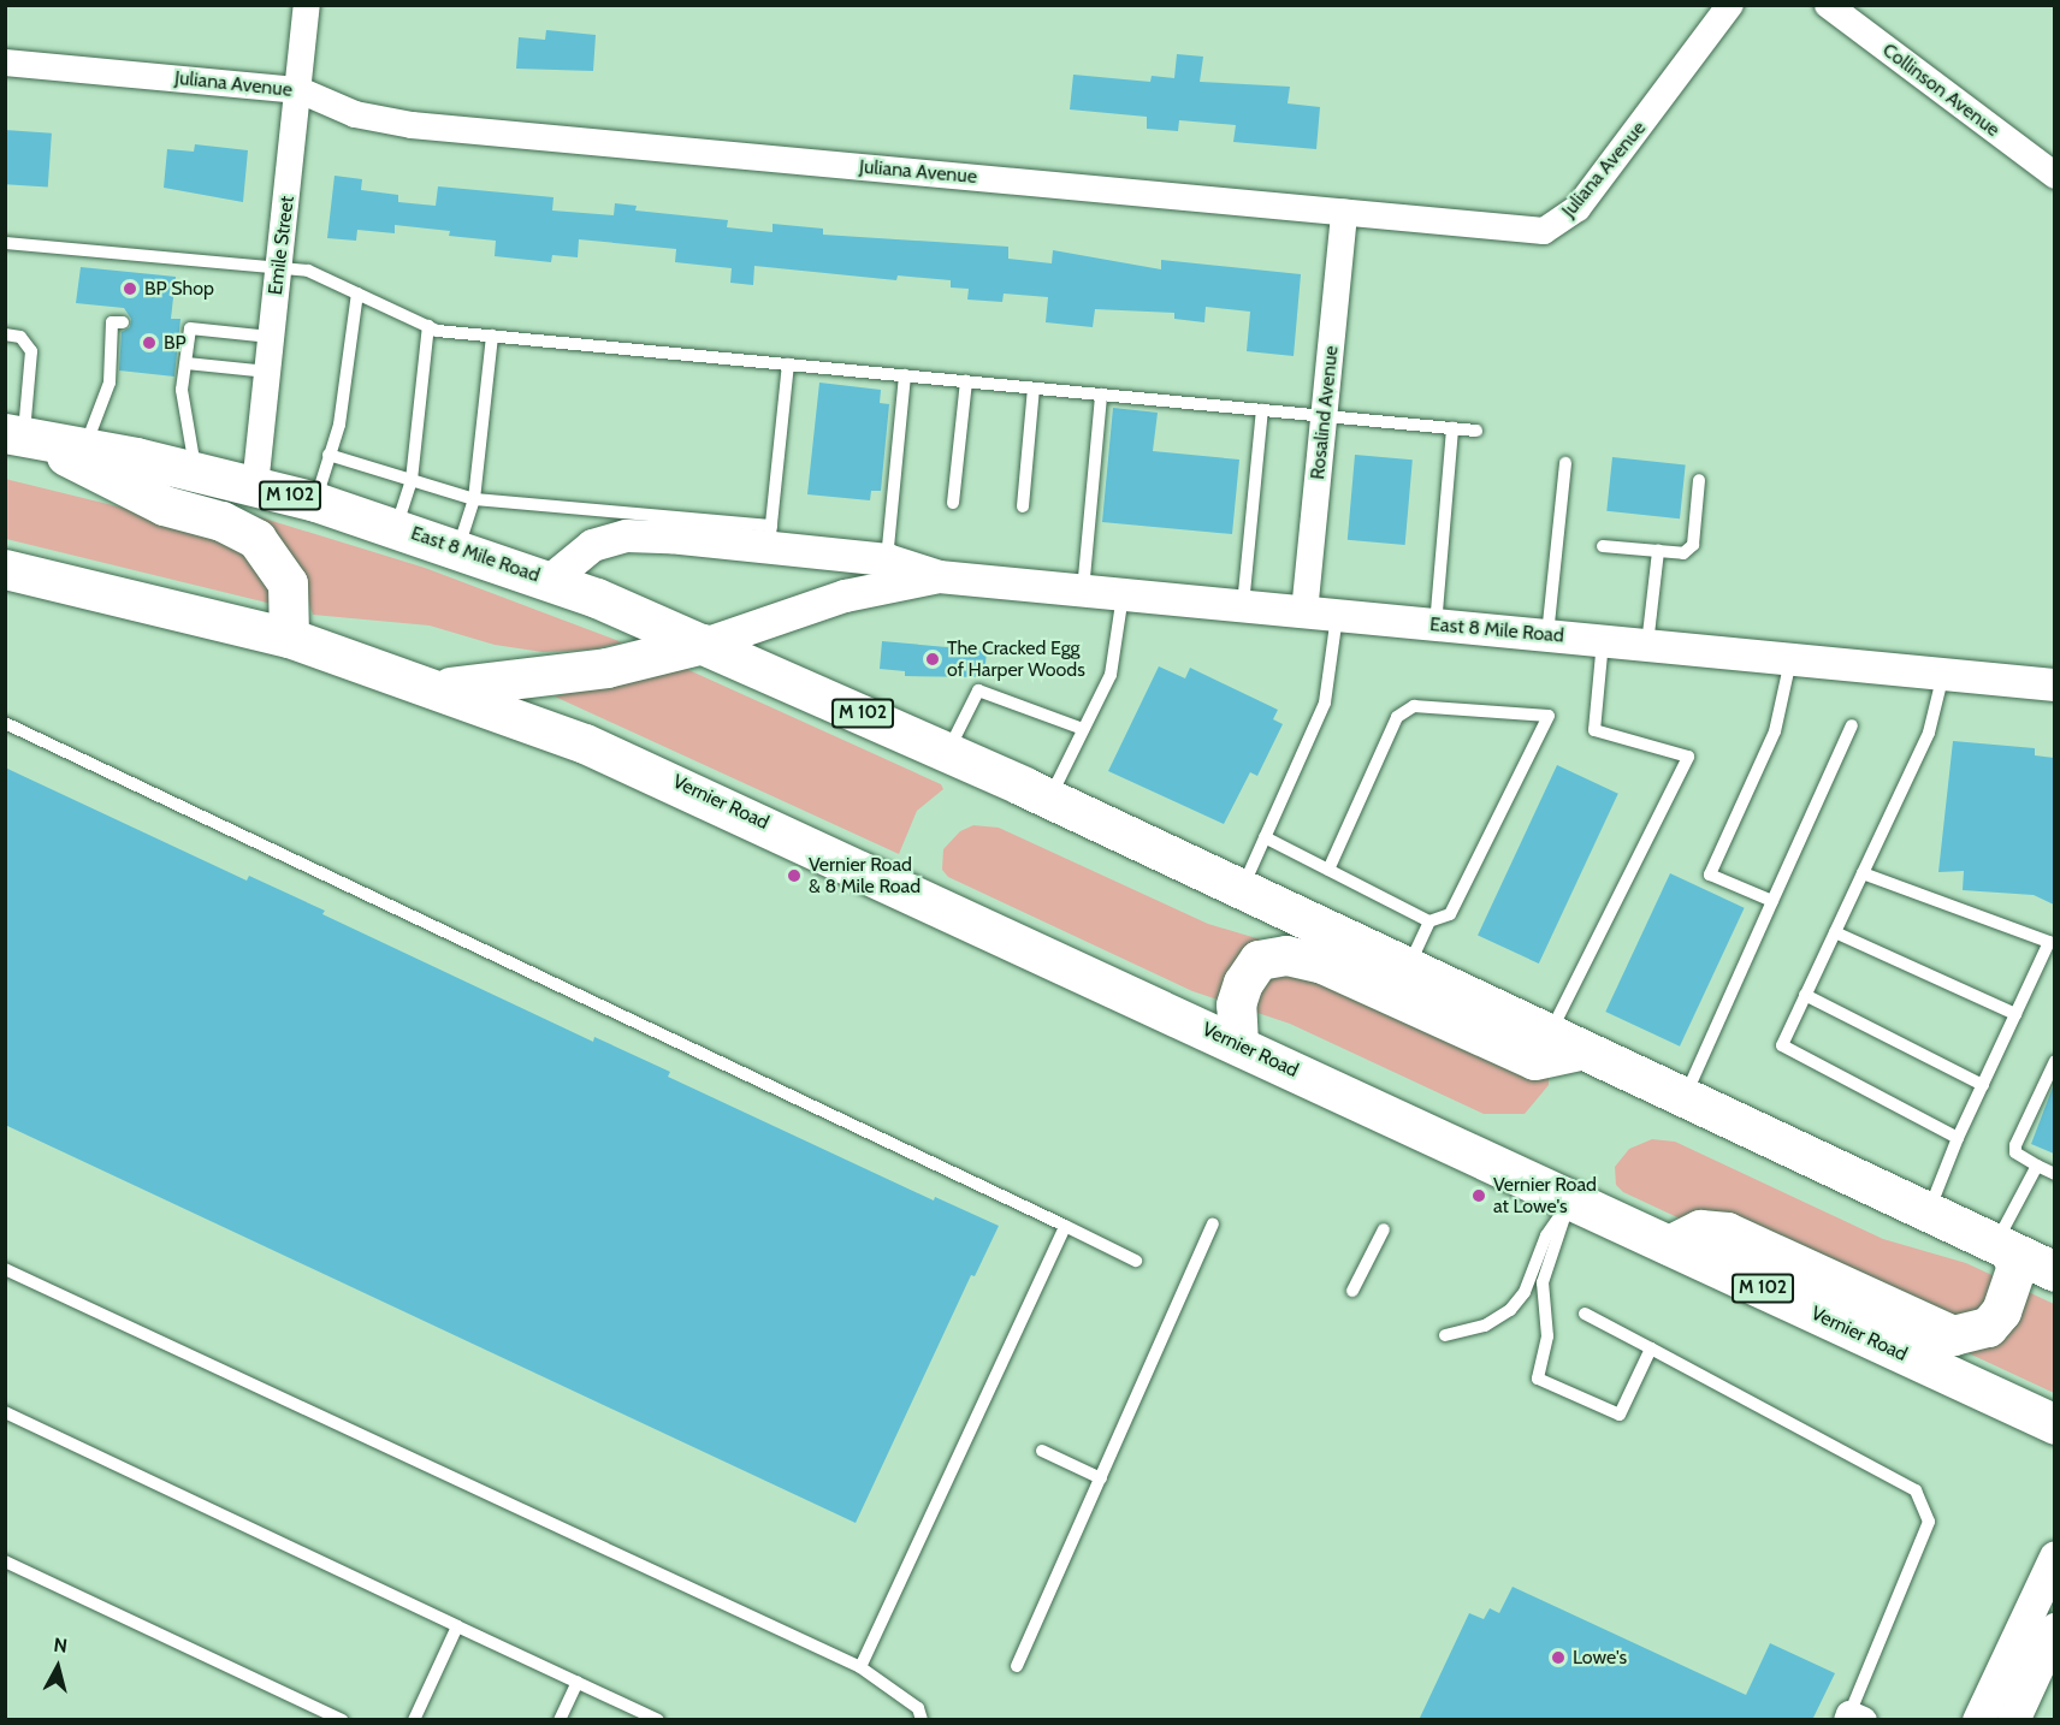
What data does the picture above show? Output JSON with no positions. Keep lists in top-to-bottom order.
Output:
{
  "streets": {
    "highway": ["M 102", "East 8 Mile Road", "Vernier Road"],
    "street": [
      "Juliana Avenue",
      "Collinson Avenue",
      "Emile Street",
      "Rosalind Avenue"
    ]
  },
  "crossings": [
    ["Juliana Avenue", "Emile Street"],
    ["Juliana Avenue", "Rosalind Avenue"],
    ["Emile Street", "East 8 Mile Road"],
    ["Rosalind Avenue", "East 8 Mile Road"],
    ["M 102", "East 8 Mile Road"],
    ["M 102", "Vernier Road"]
  ],
  "places": [
    "BP Shop",
    "BP",
    "The Cracked Egg of Harper Woods",
    "Vernier Road & 8 Mile Road",
    "Vernier Road at Lowe's",
    "Lowe's"
  ],
  "north": "top"
}
